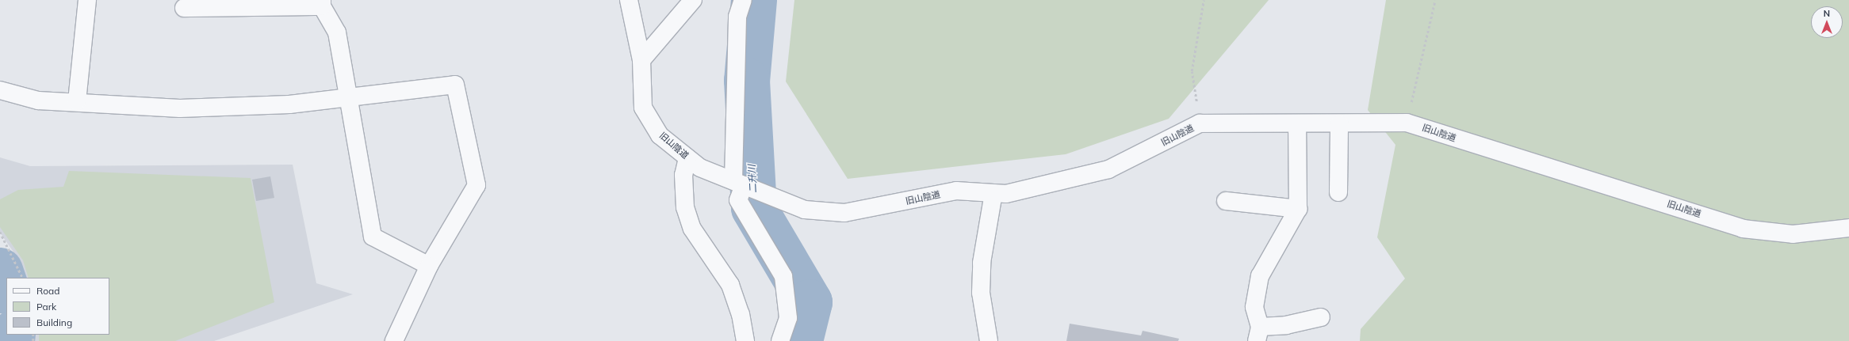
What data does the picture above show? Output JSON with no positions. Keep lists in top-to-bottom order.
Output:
{
  "streets": {
    "street": ["旧山陰道"]
  },
  "water": ["二升川"],
  "legend": ["Road", "Park", "Building"],
  "north": "top"
}
